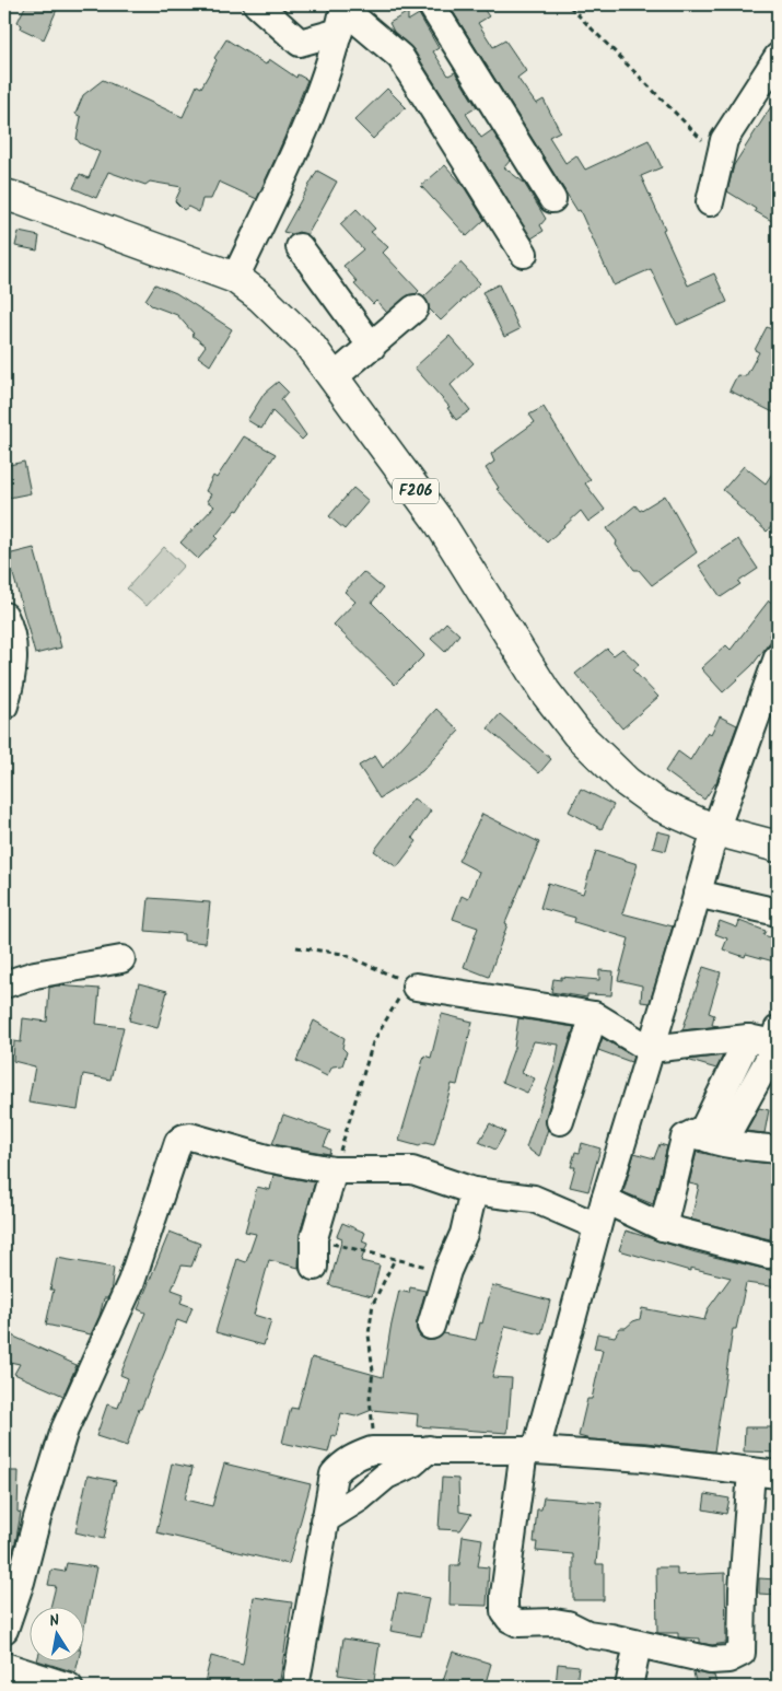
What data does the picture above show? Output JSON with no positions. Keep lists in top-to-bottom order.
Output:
{
  "streets": {
    "main road": ["F206"]
  },
  "north": "top"
}
